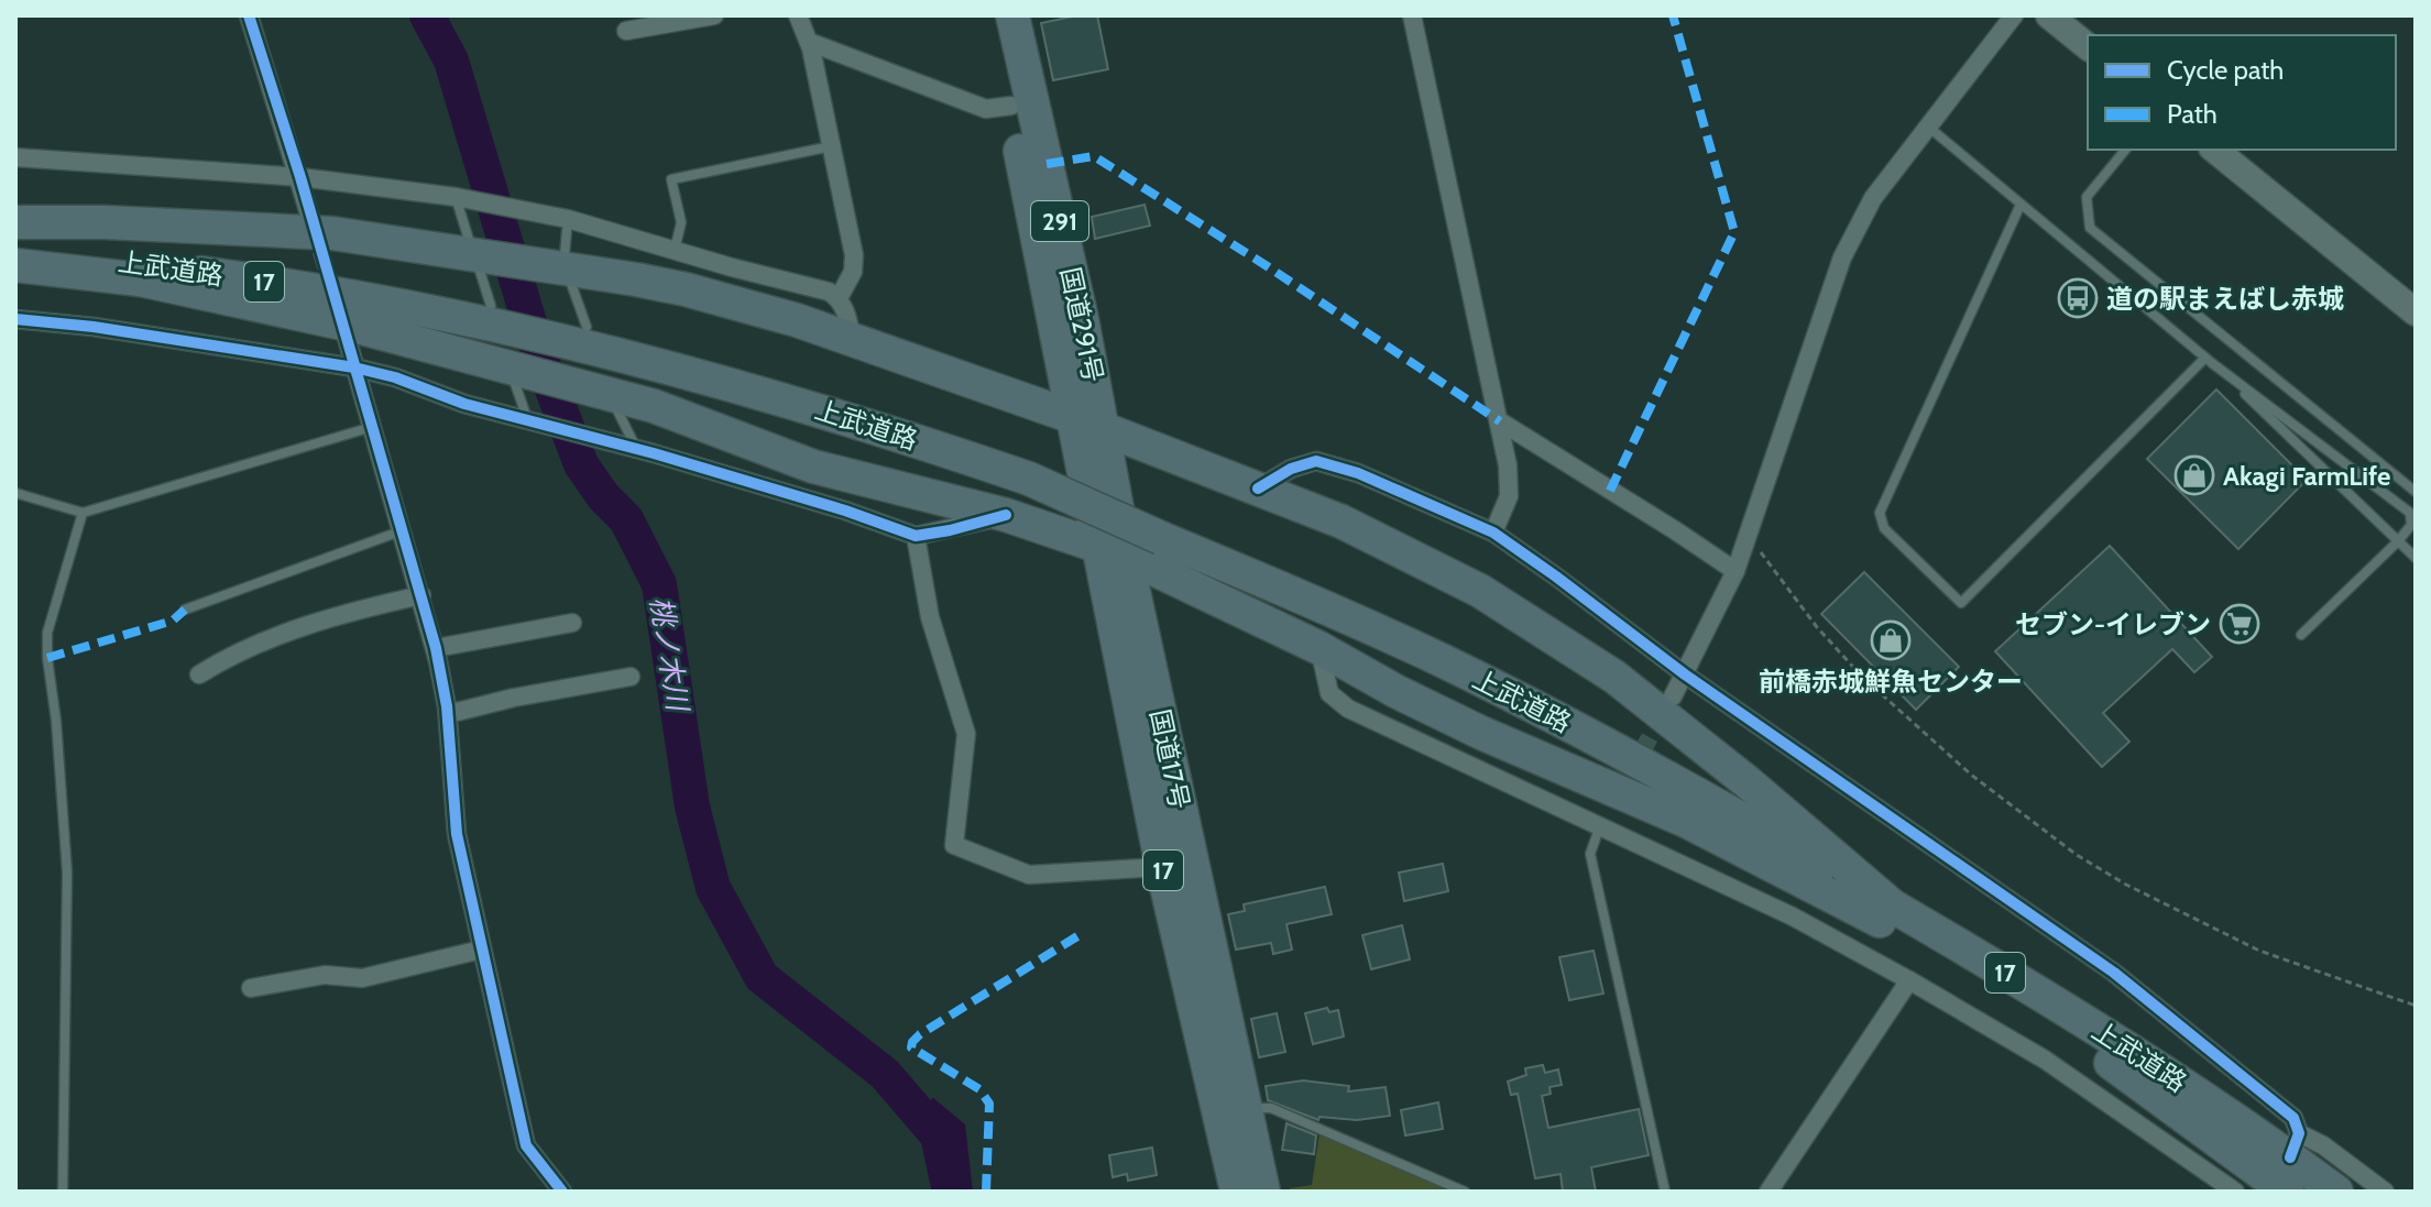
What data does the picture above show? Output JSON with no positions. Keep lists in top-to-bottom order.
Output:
{
  "streets": {
    "highway": [
      "291",
      "上武道路",
      "17",
      "国道291号",
      "国道17号"
    ]
  },
  "crossings": [
    ["国道291号", "国道17号"]
  ],
  "water": ["桃ノ木川"],
  "places": {
    "bus stop": ["道の駅まえばし赤城"],
    "shop": ["Akagi FarmLife", "前橋赤城鮮魚センター"],
    "supermarket": ["セブン-イレブン"]
  },
  "legend": ["Cycle path", "Path"]
}
